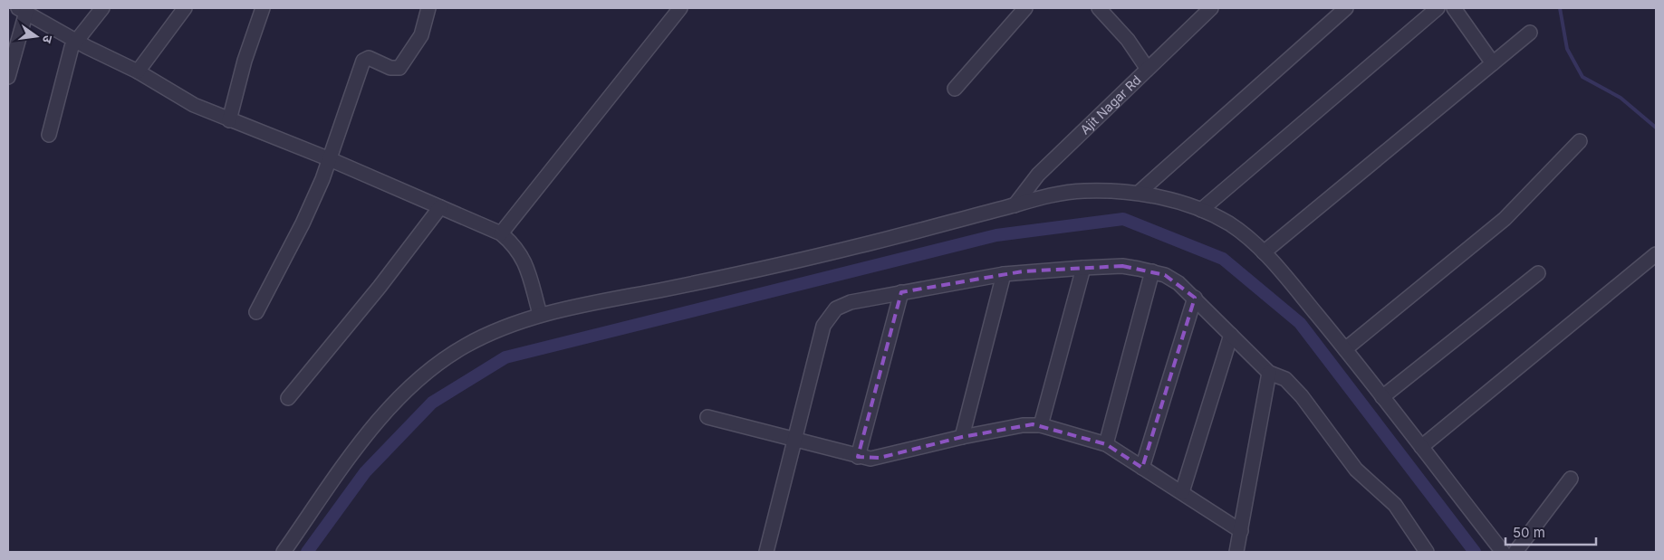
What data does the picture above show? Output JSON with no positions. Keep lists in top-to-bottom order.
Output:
{
  "streets": {
    "street": ["Ajit Nagar Rd"]
  },
  "scale_bar": "50 m",
  "north": "right"
}
